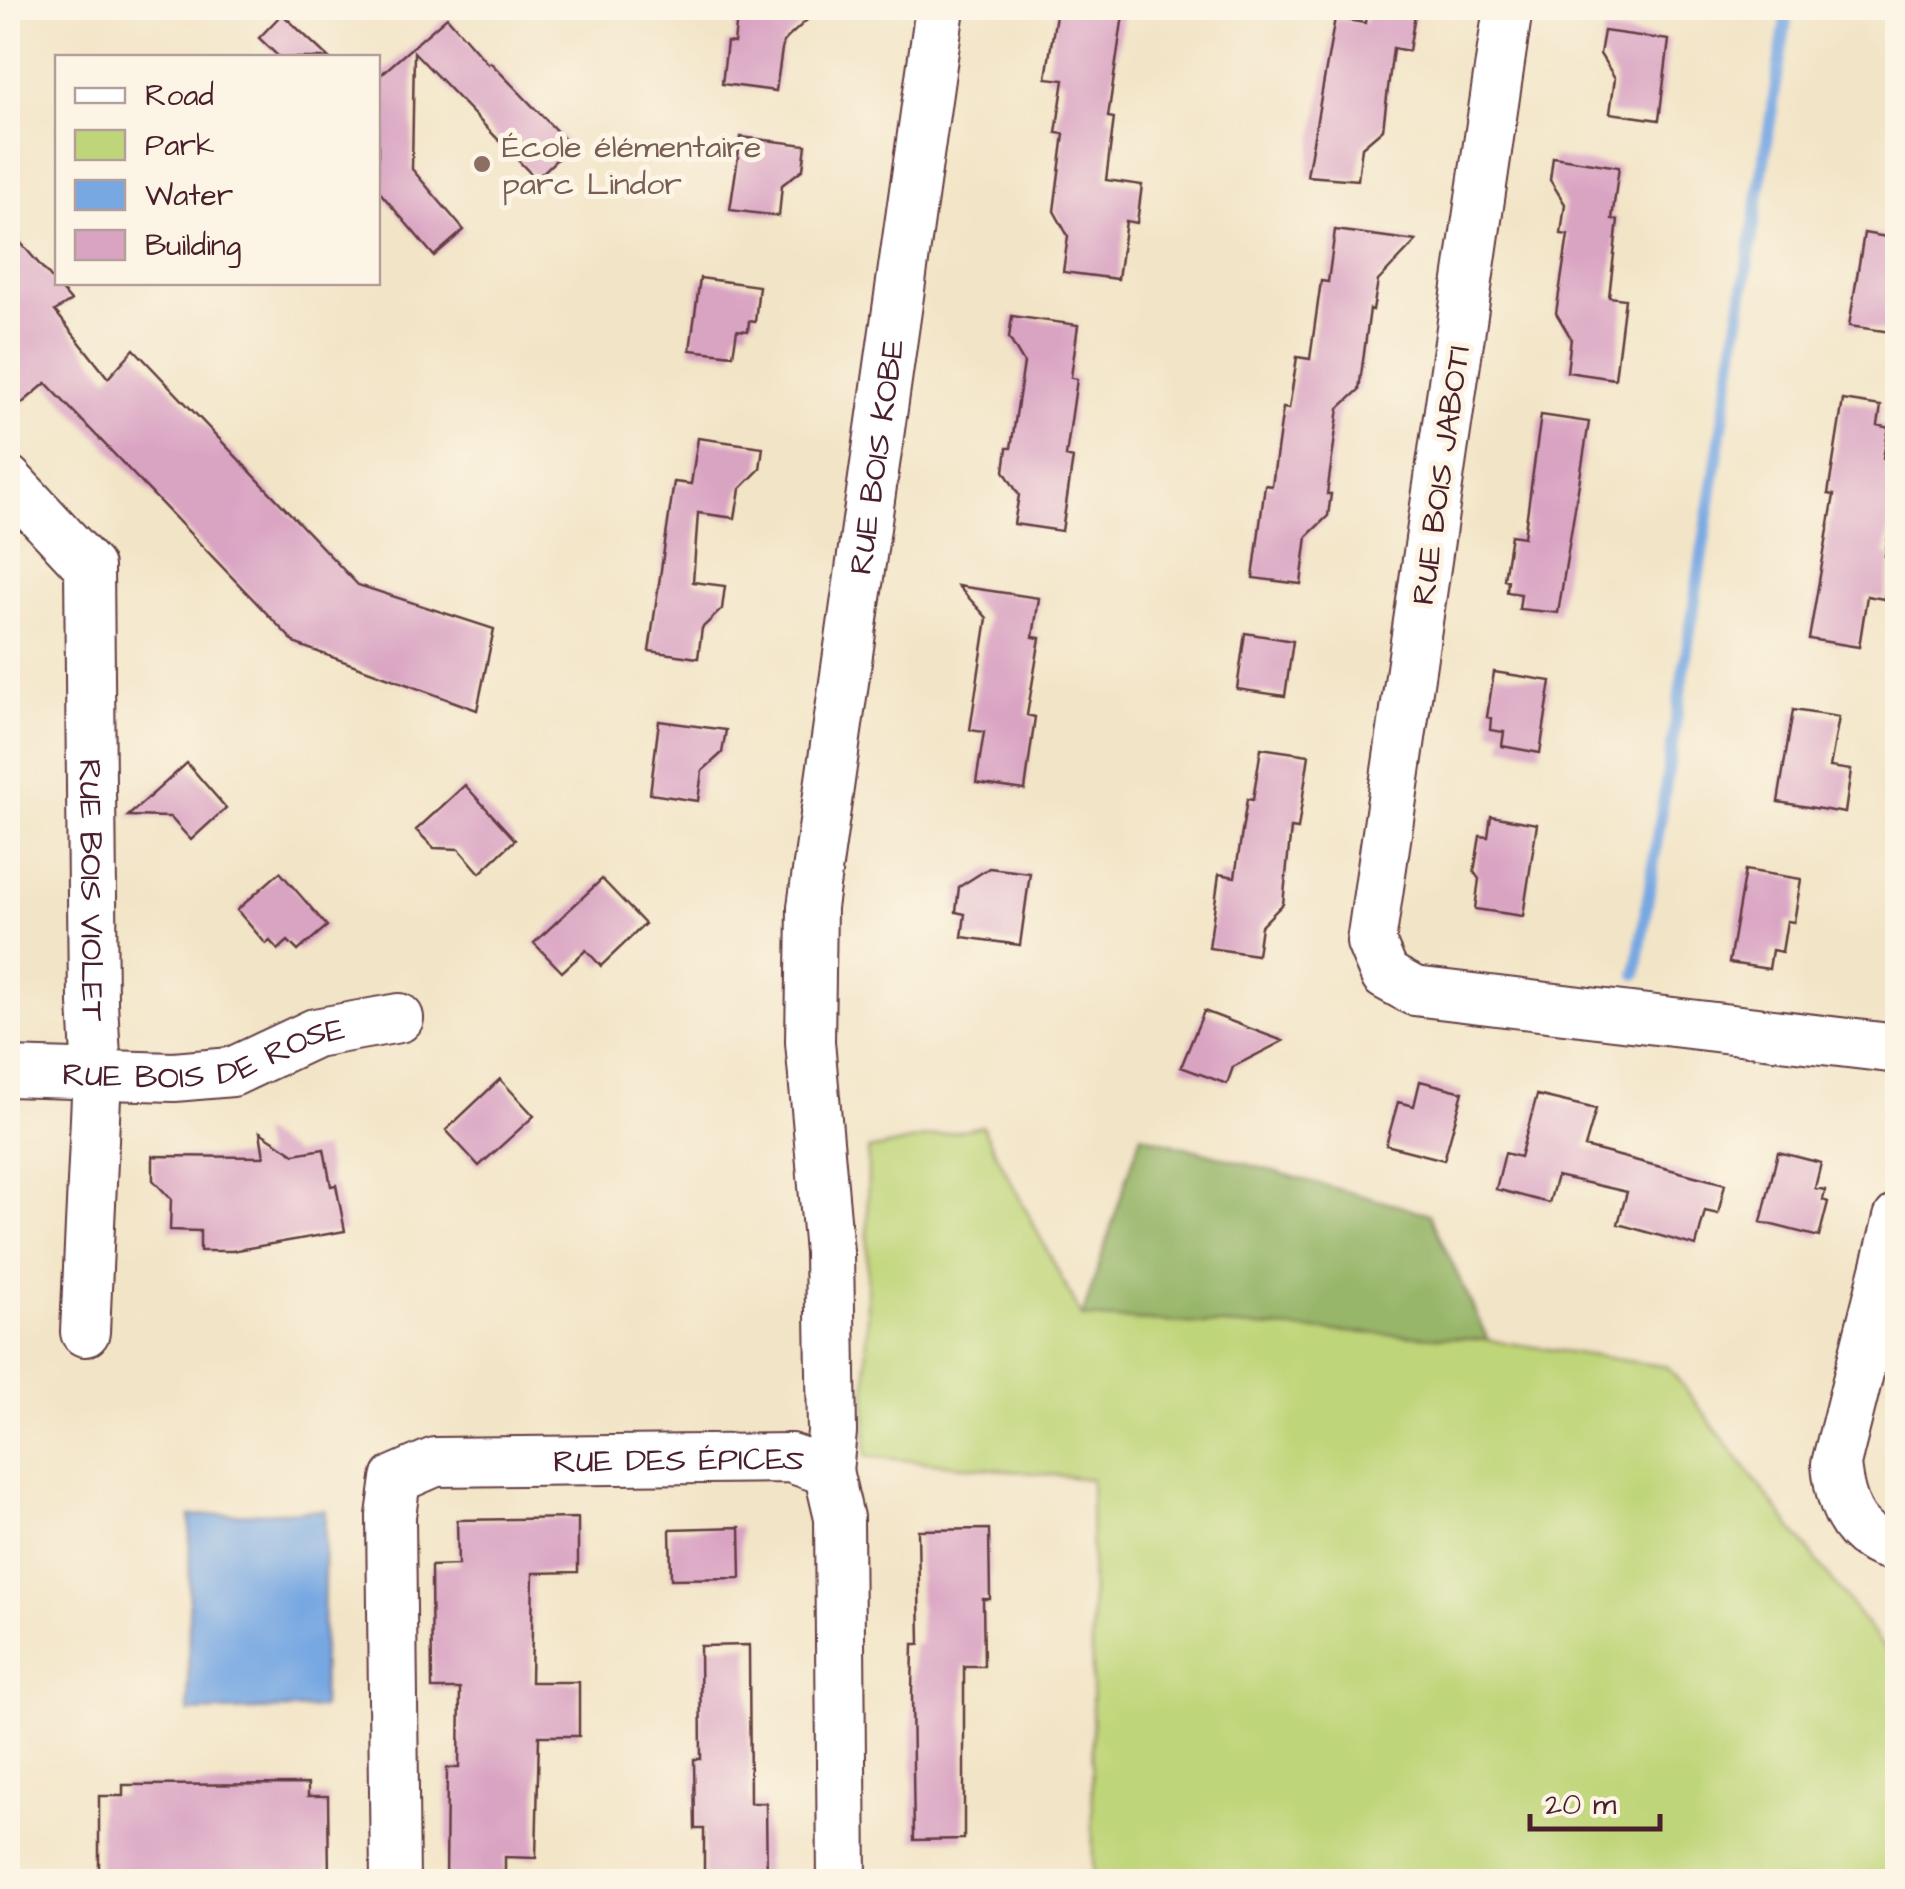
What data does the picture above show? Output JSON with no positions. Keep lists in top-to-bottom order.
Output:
{
  "streets": {
    "street": [
      "RUE BOIS KOBE",
      "RUE BOIS JABOTI",
      "RUE BOIS VIOLET",
      "RUE BOIS DE ROSE",
      "RUE DES ÉPICES"
    ]
  },
  "crossings": [
    ["RUE BOIS KOBE", "RUE DES ÉPICES"],
    ["RUE BOIS VIOLET", "RUE BOIS DE ROSE"]
  ],
  "places": ["École élémentaire parc Lindor"],
  "legend": [
    "Road",
    "Park",
    "Water",
    "Building"
  ],
  "scale_bar": "20 m"
}
